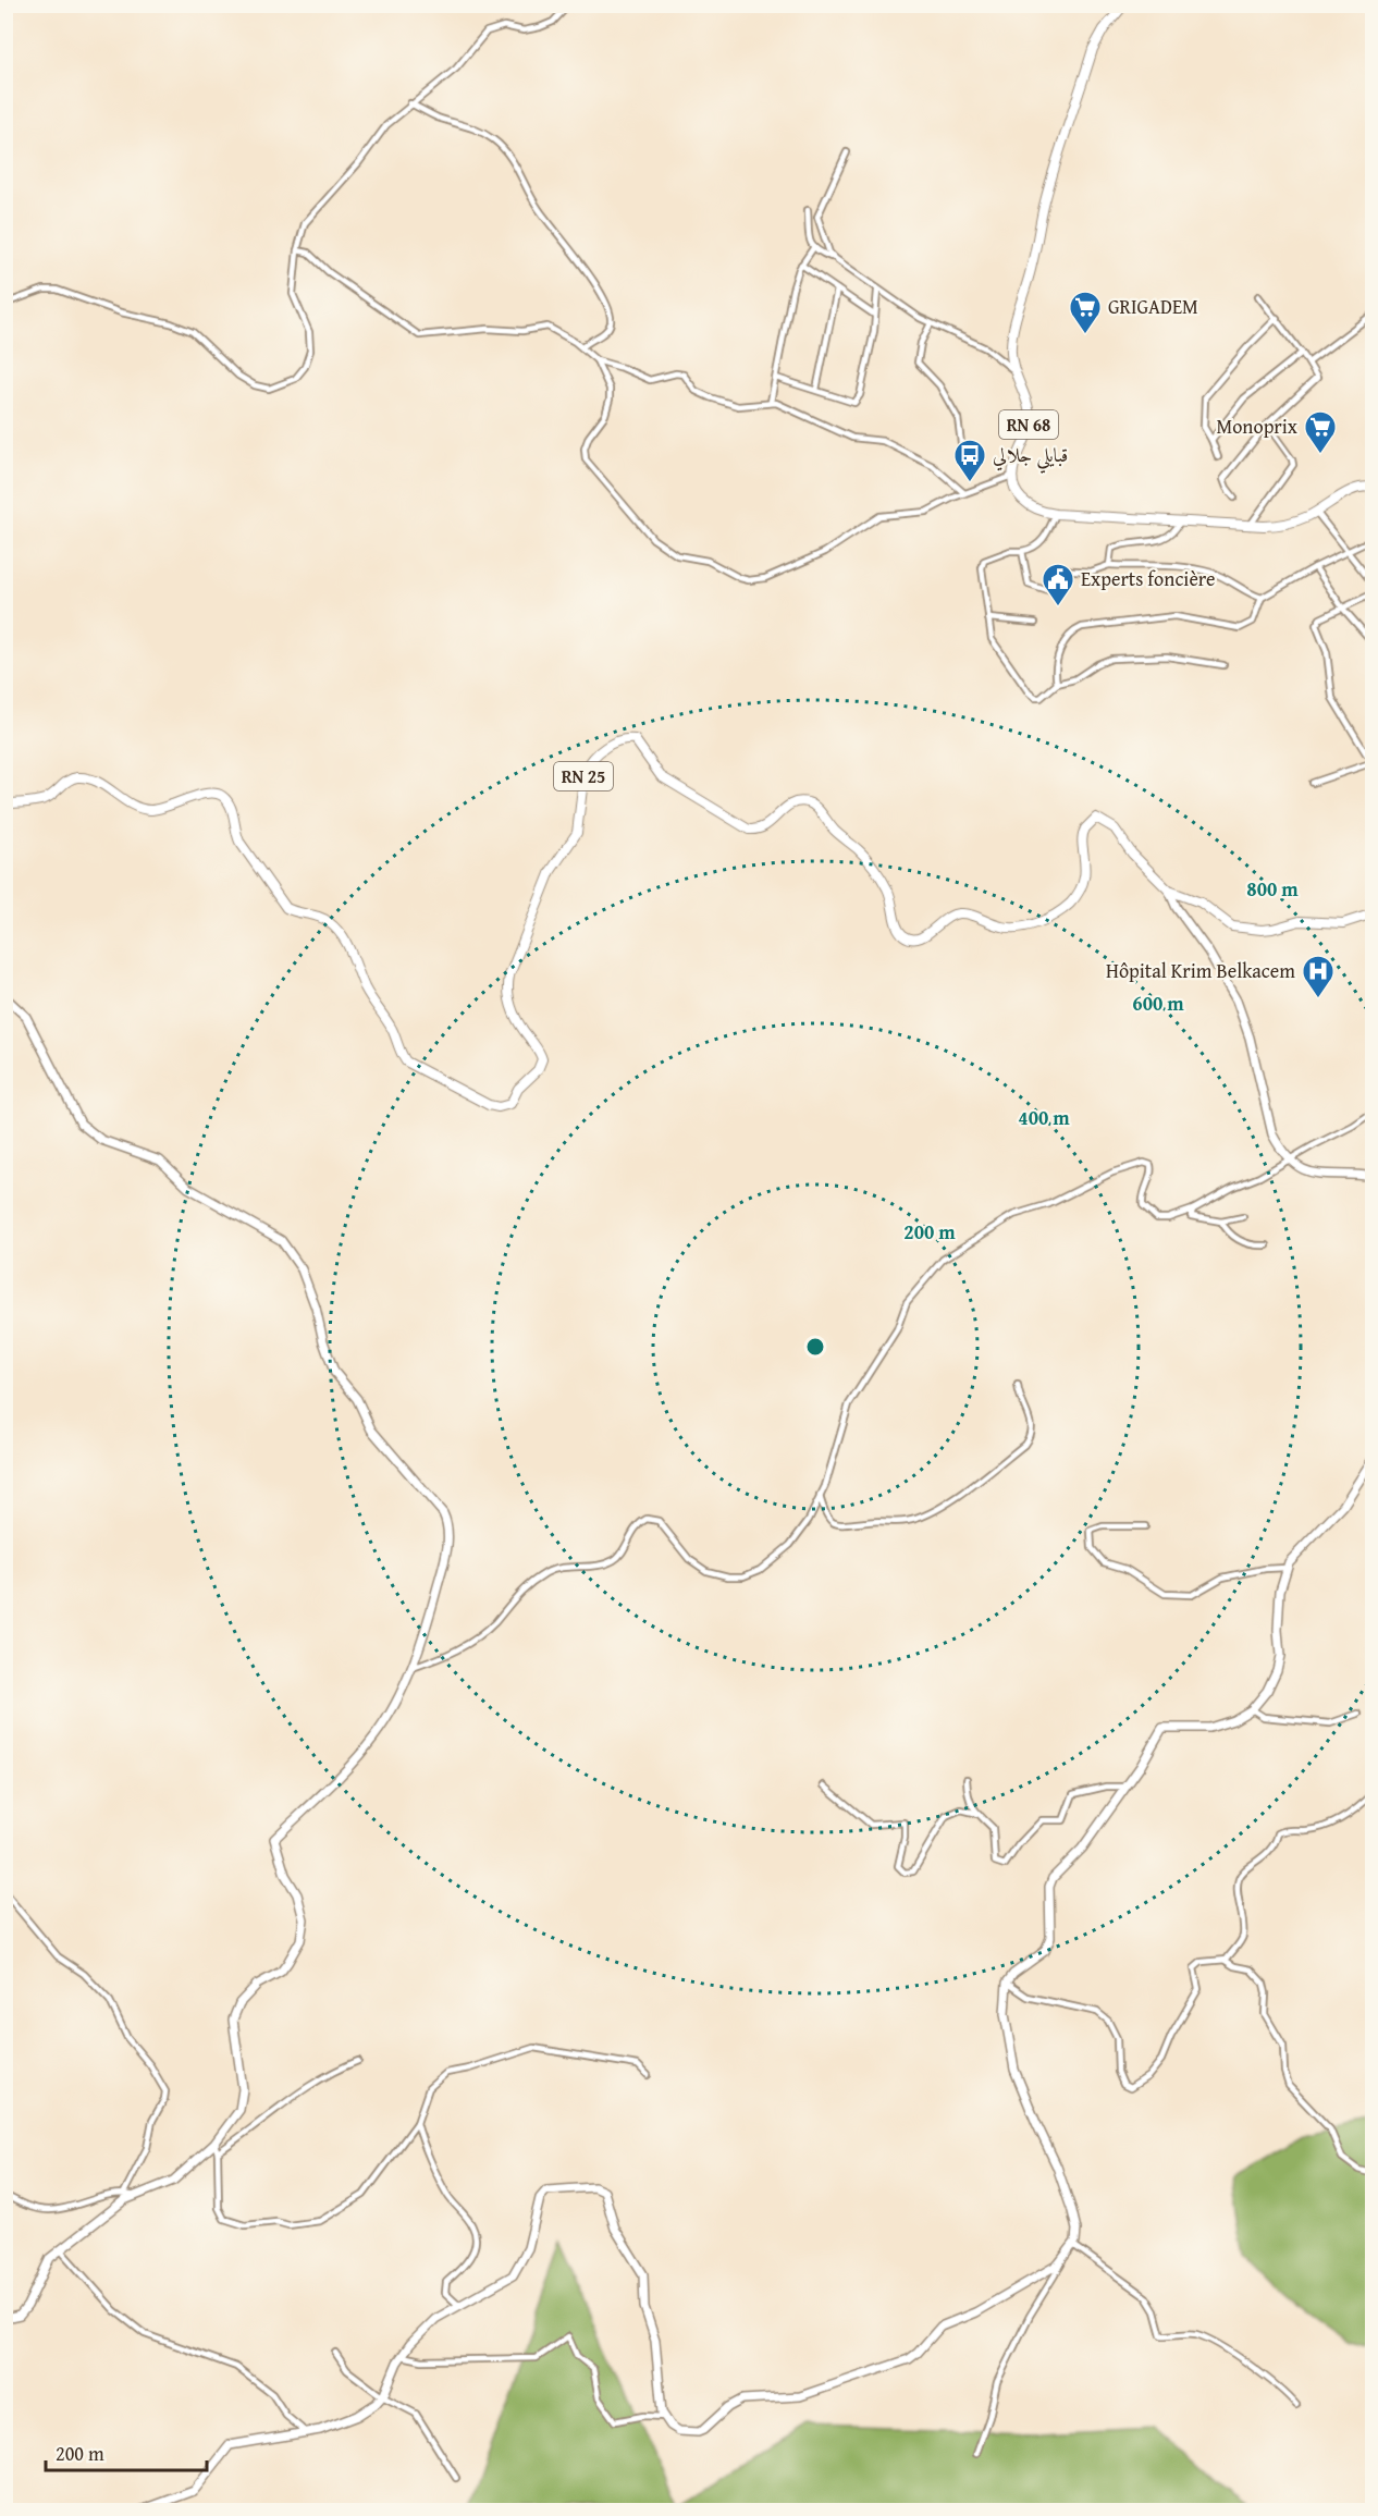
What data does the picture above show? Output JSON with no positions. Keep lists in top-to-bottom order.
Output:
{
  "streets": {
    "main road": ["RN 68", "RN 25"]
  },
  "places": {
    "supermarket": ["GRIGADEM", "Monoprix"],
    "bus stop": ["قبايلي جلالي"],
    "public building": ["Experts foncière"],
    "hospital": ["Hôpital Krim Belkacem"]
  },
  "scale_bar": "200 m",
  "rings": [
    "800 m",
    "600 m",
    "400 m",
    "200 m"
  ]
}
